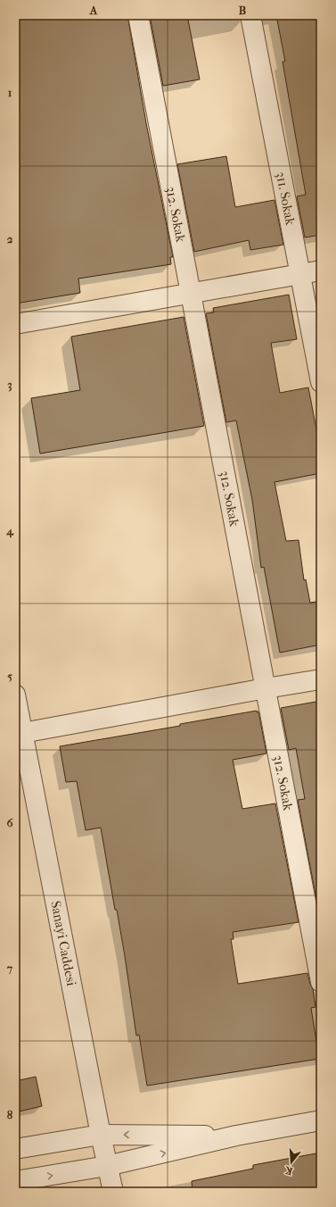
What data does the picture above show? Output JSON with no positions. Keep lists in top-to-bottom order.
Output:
{
  "streets": {
    "street": ["311. Sokak", "312. Sokak", "Sanayi Caddesi"]
  },
  "north": "bottom",
  "grid": {
    "columns": ["A", "B"],
    "rows": [
      "1",
      "2",
      "3",
      "4",
      "5",
      "6",
      "7",
      "8"
    ]
  }
}
